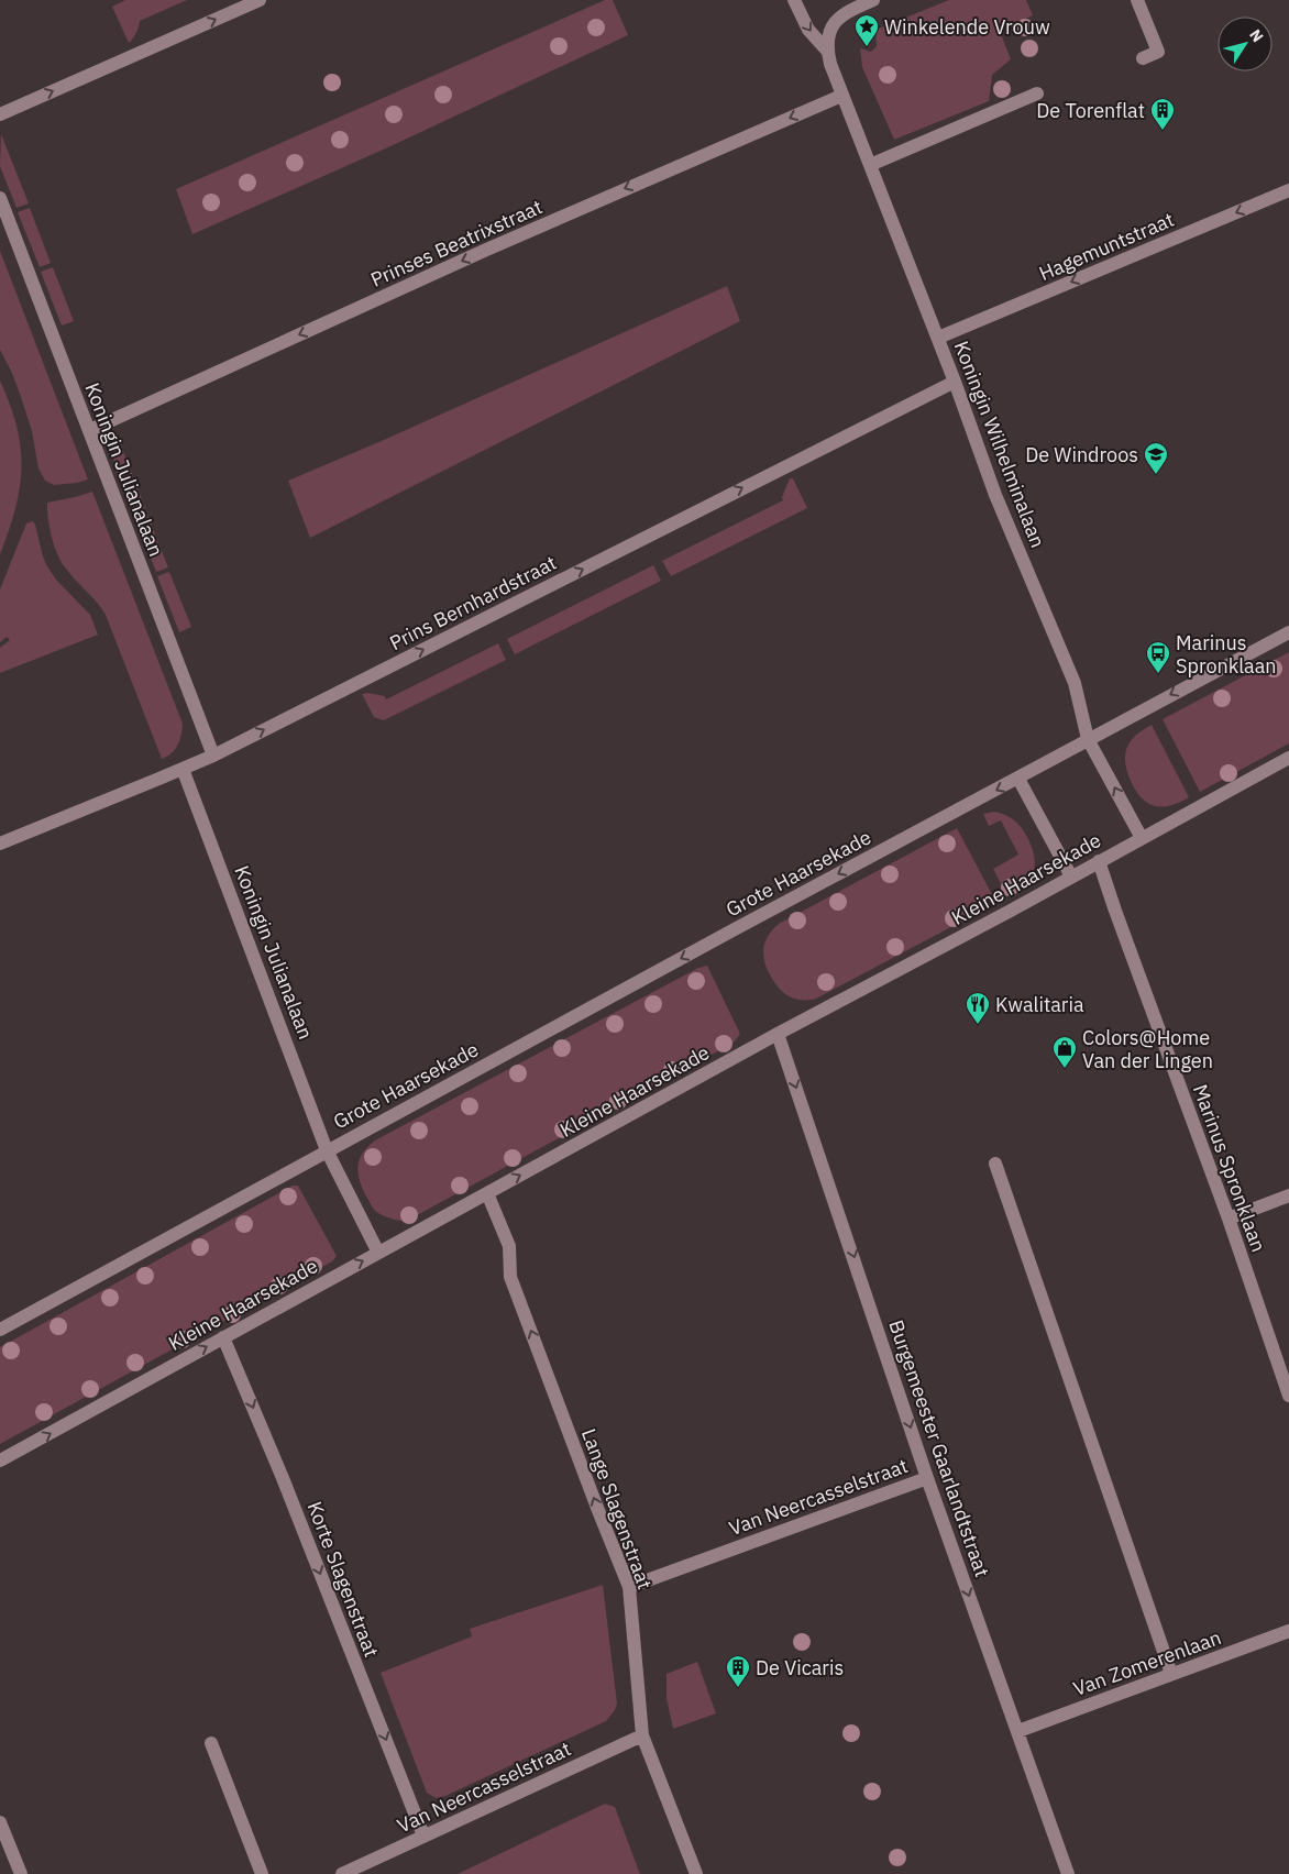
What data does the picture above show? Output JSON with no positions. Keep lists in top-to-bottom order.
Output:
{
  "streets": {
    "street": [
      "Prinses Beatrixstraat",
      "Hagemuntstraat",
      "Koningin Wilhelminalaan",
      "Koningin Julianalaan",
      "Prins Bernhardstraat",
      "Grote Haarsekade",
      "Kleine Haarsekade",
      "Marinus Spronklaan",
      "Burgemeester Gaarlandtstraat",
      "Van Neercasselstraat",
      "Lange Slagenstraat",
      "Korte Slagenstraat",
      "Van Zomerenlaan"
    ]
  },
  "crossings": [
    ["Prinses Beatrixstraat", "Koningin Wilhelminalaan"],
    ["Prinses Beatrixstraat", "Koningin Julianalaan"],
    ["Hagemuntstraat", "Koningin Wilhelminalaan"],
    ["Koningin Wilhelminalaan", "Prins Bernhardstraat"],
    ["Koningin Wilhelminalaan", "Grote Haarsekade"],
    ["Koningin Wilhelminalaan", "Kleine Haarsekade"],
    ["Koningin Julianalaan", "Prins Bernhardstraat"],
    ["Koningin Julianalaan", "Grote Haarsekade"],
    ["Grote Haarsekade", "Kleine Haarsekade"],
    ["Kleine Haarsekade", "Marinus Spronklaan"],
    ["Kleine Haarsekade", "Burgemeester Gaarlandtstraat"],
    ["Kleine Haarsekade", "Lange Slagenstraat"],
    ["Kleine Haarsekade", "Korte Slagenstraat"],
    ["Burgemeester Gaarlandtstraat", "Van Neercasselstraat"],
    ["Burgemeester Gaarlandtstraat", "Van Zomerenlaan"],
    ["Van Neercasselstraat", "Lange Slagenstraat"],
    ["Van Neercasselstraat", "Korte Slagenstraat"]
  ],
  "one_way": [
    "Prinses Beatrixstraat",
    "Hagemuntstraat",
    "Prins Bernhardstraat",
    "Grote Haarsekade",
    "Kleine Haarsekade",
    "Burgemeester Gaarlandtstraat",
    "Lange Slagenstraat",
    "Korte Slagenstraat"
  ],
  "places": {
    "place": ["Winkelende Vrouw"],
    "building": ["De Torenflat", "De Vicaris"],
    "school or university": ["De Windroos"],
    "bus stop": ["Marinus Spronklaan"],
    "restaurant": ["Kwalitaria"],
    "shop": ["Colors@Home Van der Lingen"]
  },
  "north": "top right"
}
